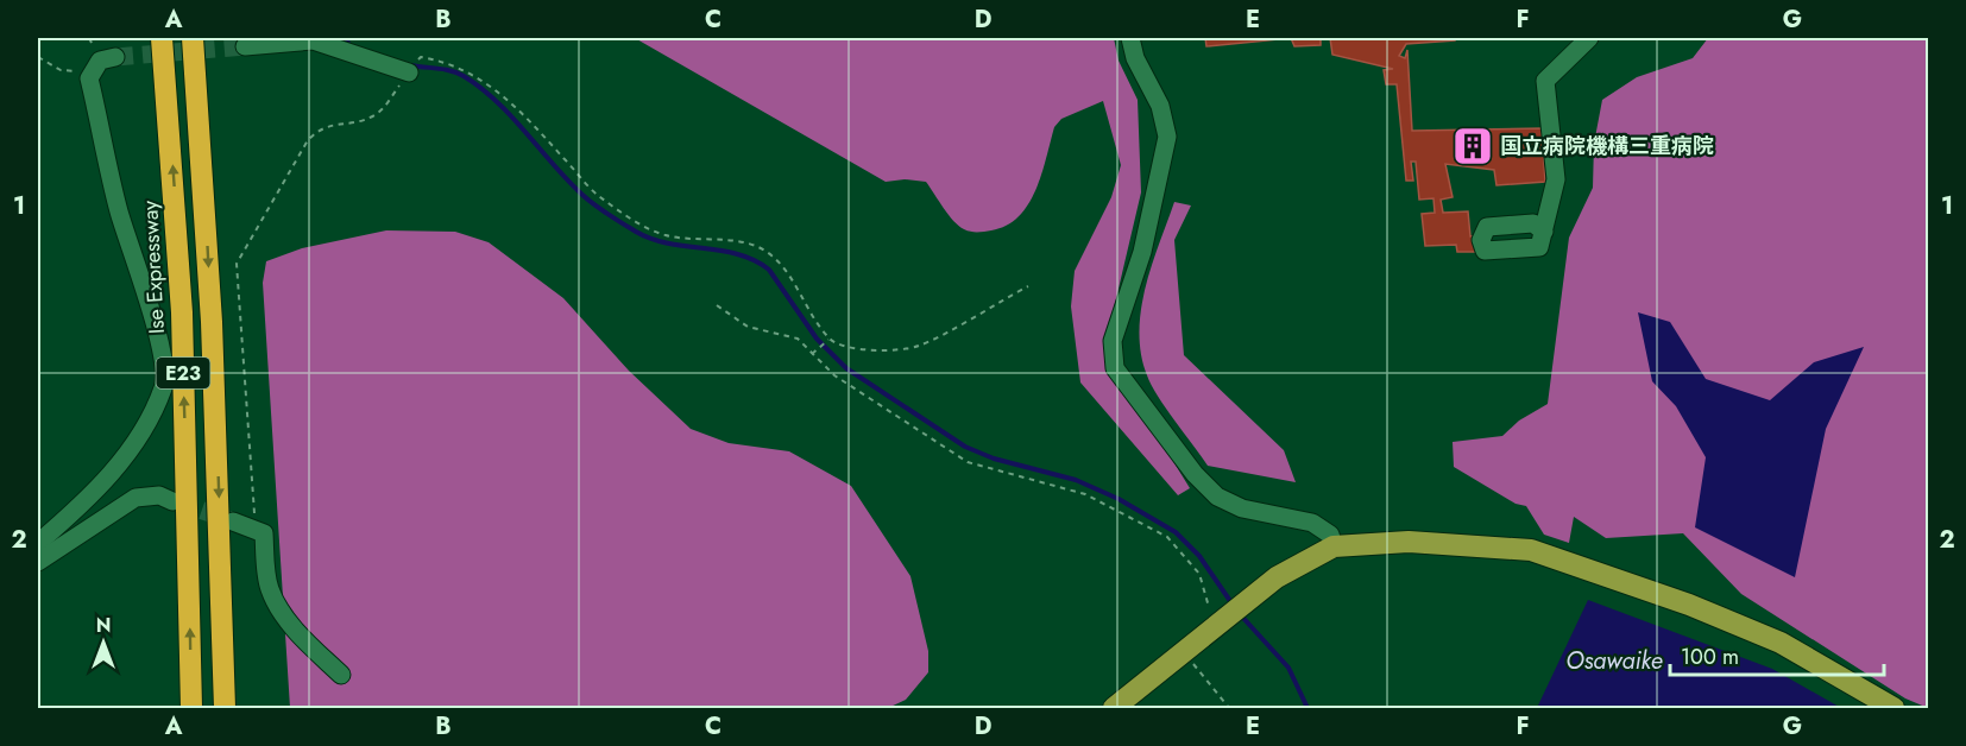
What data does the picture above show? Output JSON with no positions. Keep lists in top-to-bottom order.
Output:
{
  "streets": {
    "highway": ["Ise Expressway", "E23"]
  },
  "water": ["Osawaike"],
  "places": {
    "building": ["国立病院機構三重病院"]
  },
  "scale_bar": "100 m",
  "north": "top",
  "grid": {
    "columns": [
      "A",
      "B",
      "C",
      "D",
      "E",
      "F",
      "G"
    ],
    "rows": ["1", "2"]
  }
}
